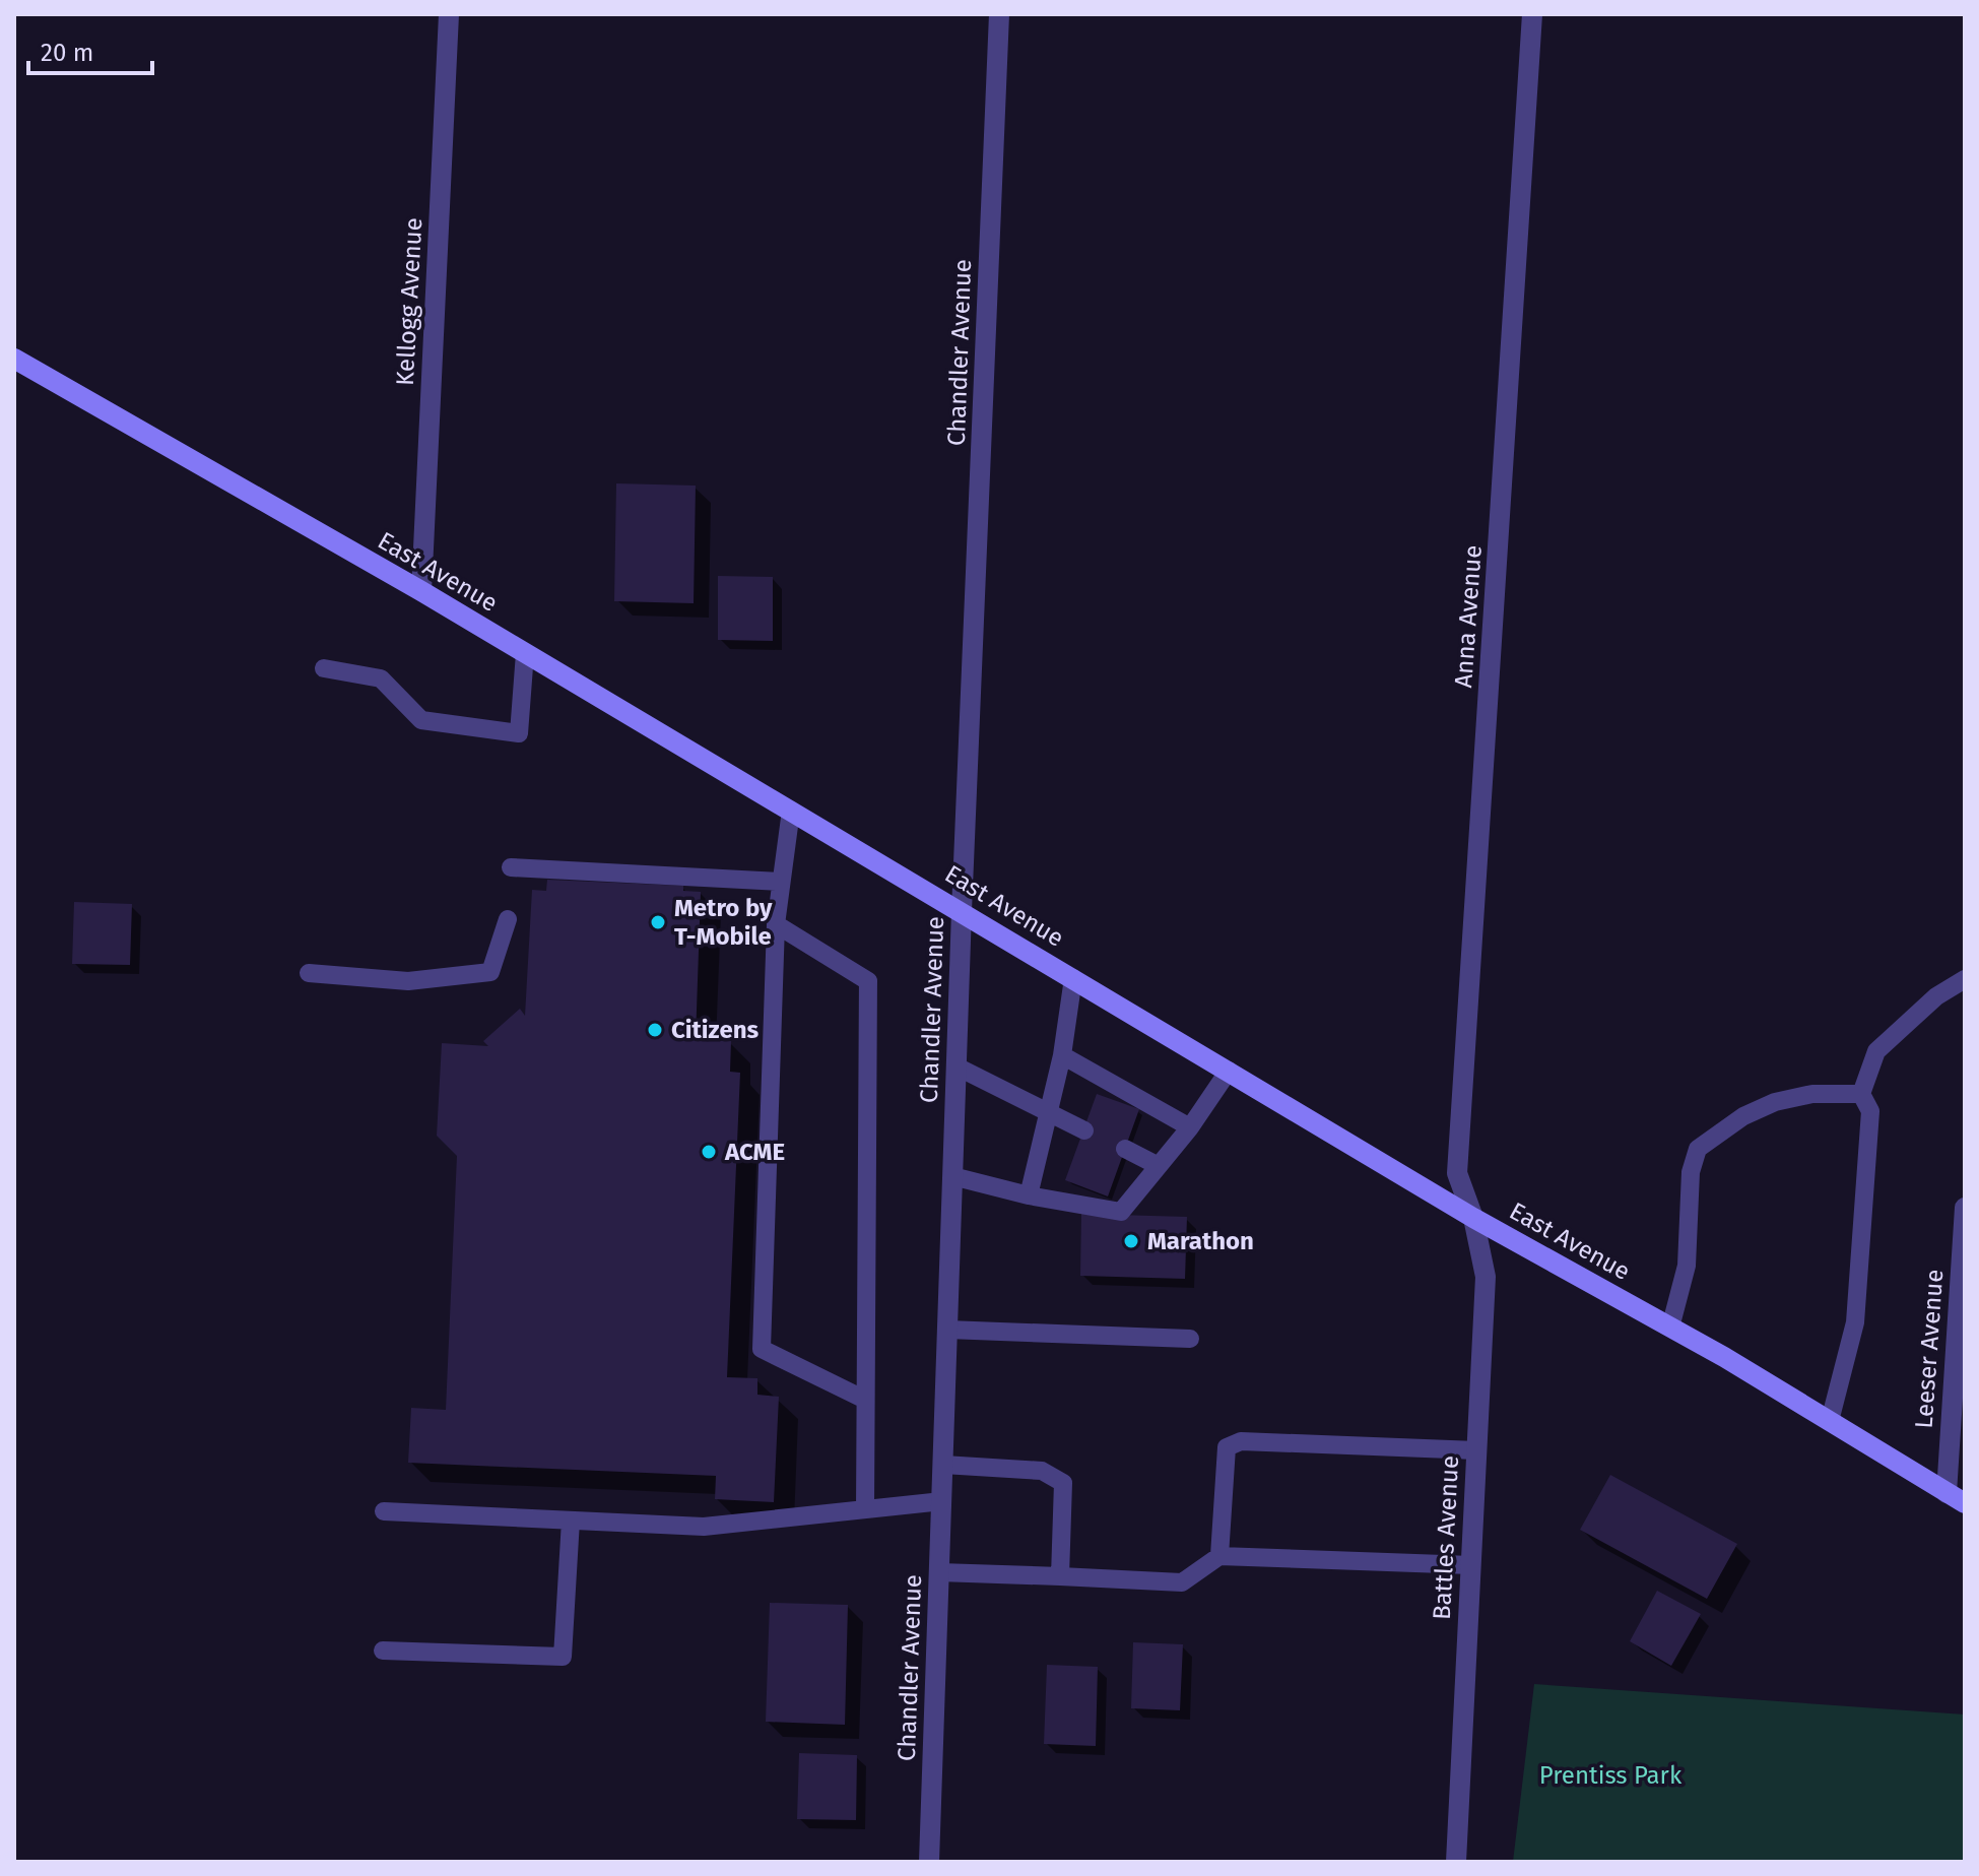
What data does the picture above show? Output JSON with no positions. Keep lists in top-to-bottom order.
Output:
{
  "streets": {
    "main road": ["East Avenue"],
    "street": [
      "Kellogg Avenue",
      "Chandler Avenue",
      "Anna Avenue",
      "Leeser Avenue",
      "Battles Avenue"
    ]
  },
  "crossings": [
    ["Kellogg Avenue", "East Avenue"],
    ["Chandler Avenue", "East Avenue"],
    ["East Avenue", "Anna Avenue"],
    ["East Avenue", "Leeser Avenue"],
    ["East Avenue", "Battles Avenue"],
    ["Anna Avenue", "Battles Avenue"]
  ],
  "parks": ["Prentiss Park"],
  "places": [
    "Metro by T-Mobile",
    "Citizens",
    "ACME",
    "Marathon"
  ],
  "scale_bar": "20 m"
}
